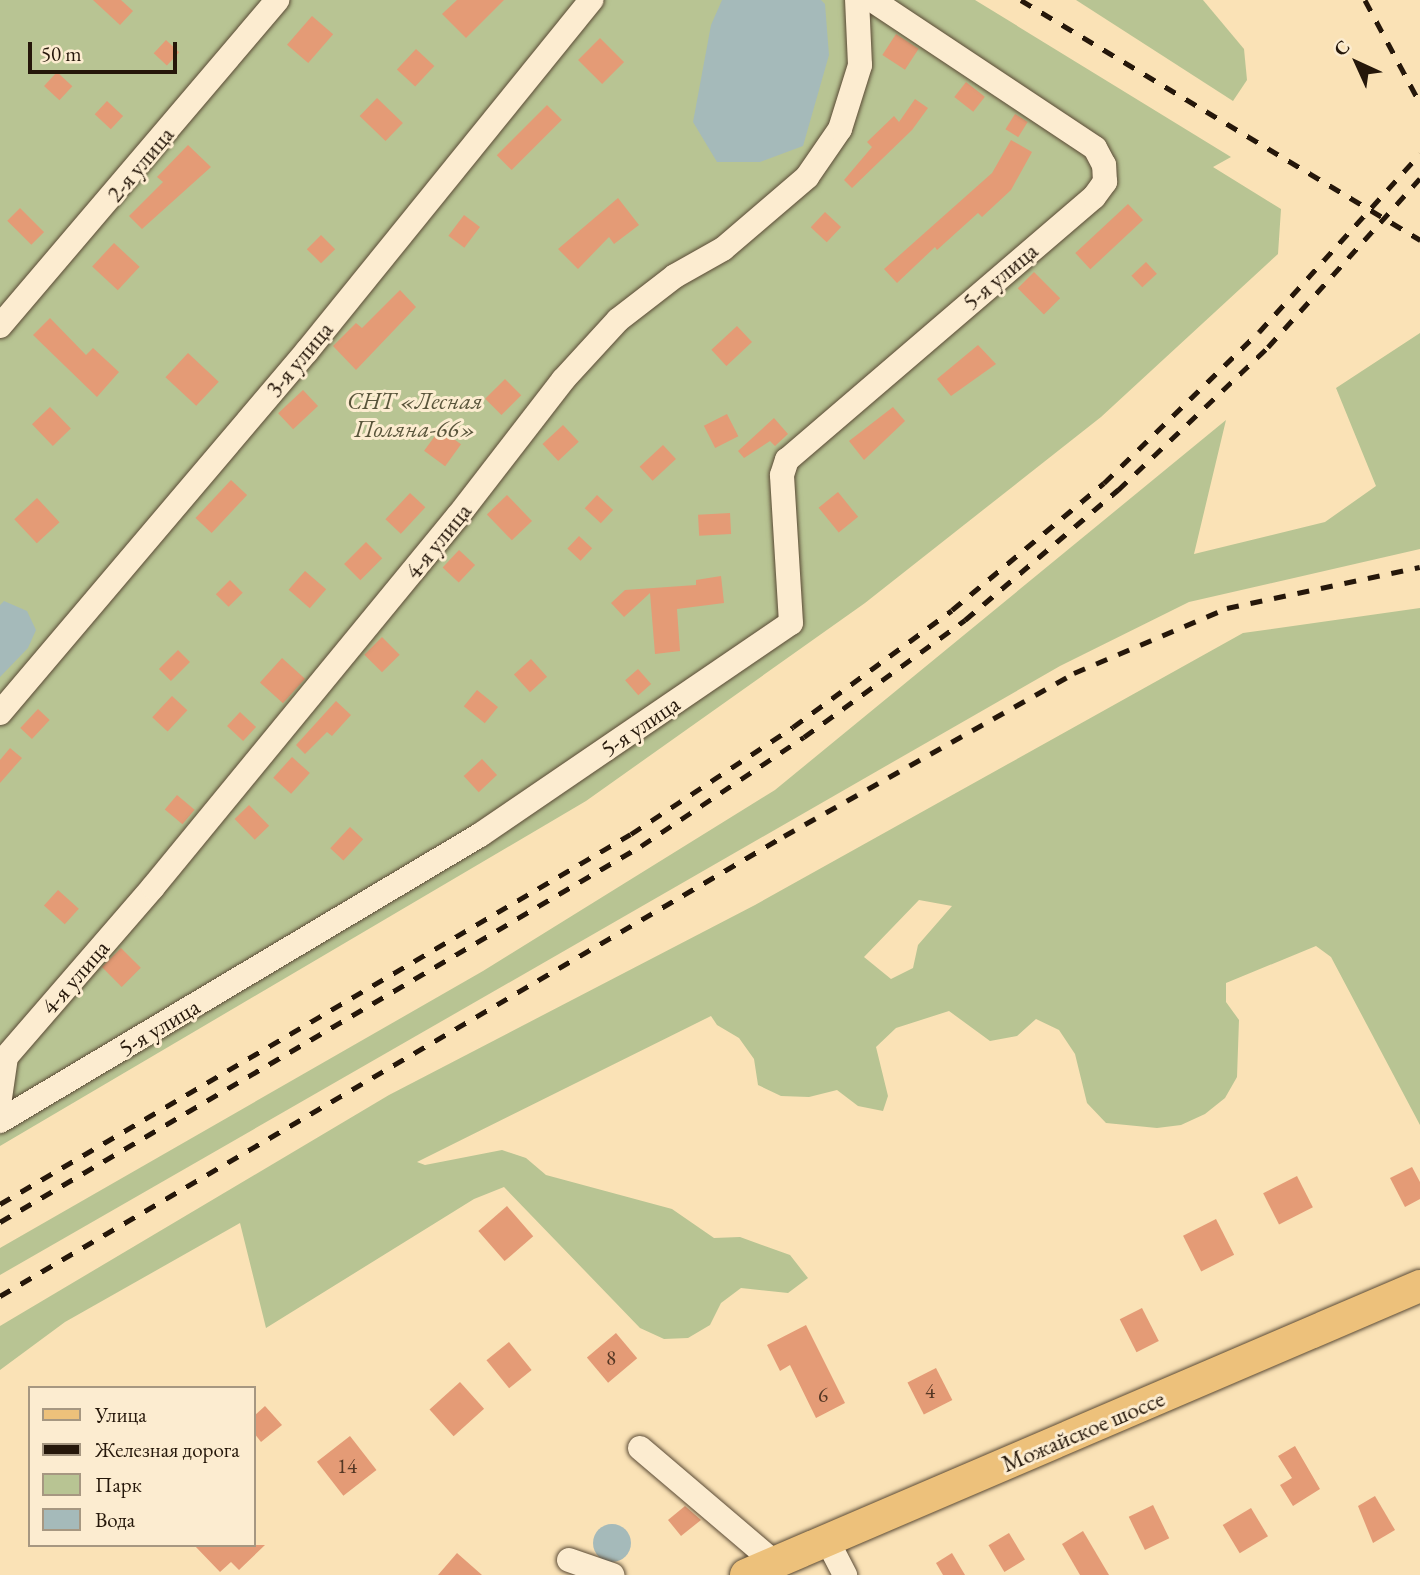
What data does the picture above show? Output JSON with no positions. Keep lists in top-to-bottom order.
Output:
{
  "streets": {
    "main road": ["Можайское шоссе"],
    "street": [
      "2-я улица",
      "5-я улица",
      "3-я улица",
      "4-я улица"
    ]
  },
  "parks": ["СНТ «Лесная Поляна-66»"],
  "house_numbers": [
    "8",
    "4",
    "6",
    "14"
  ],
  "legend": [
    "Улица",
    "Железная дорога",
    "Парк",
    "Вода"
  ],
  "scale_bar": "50 m",
  "north": "top left"
}
